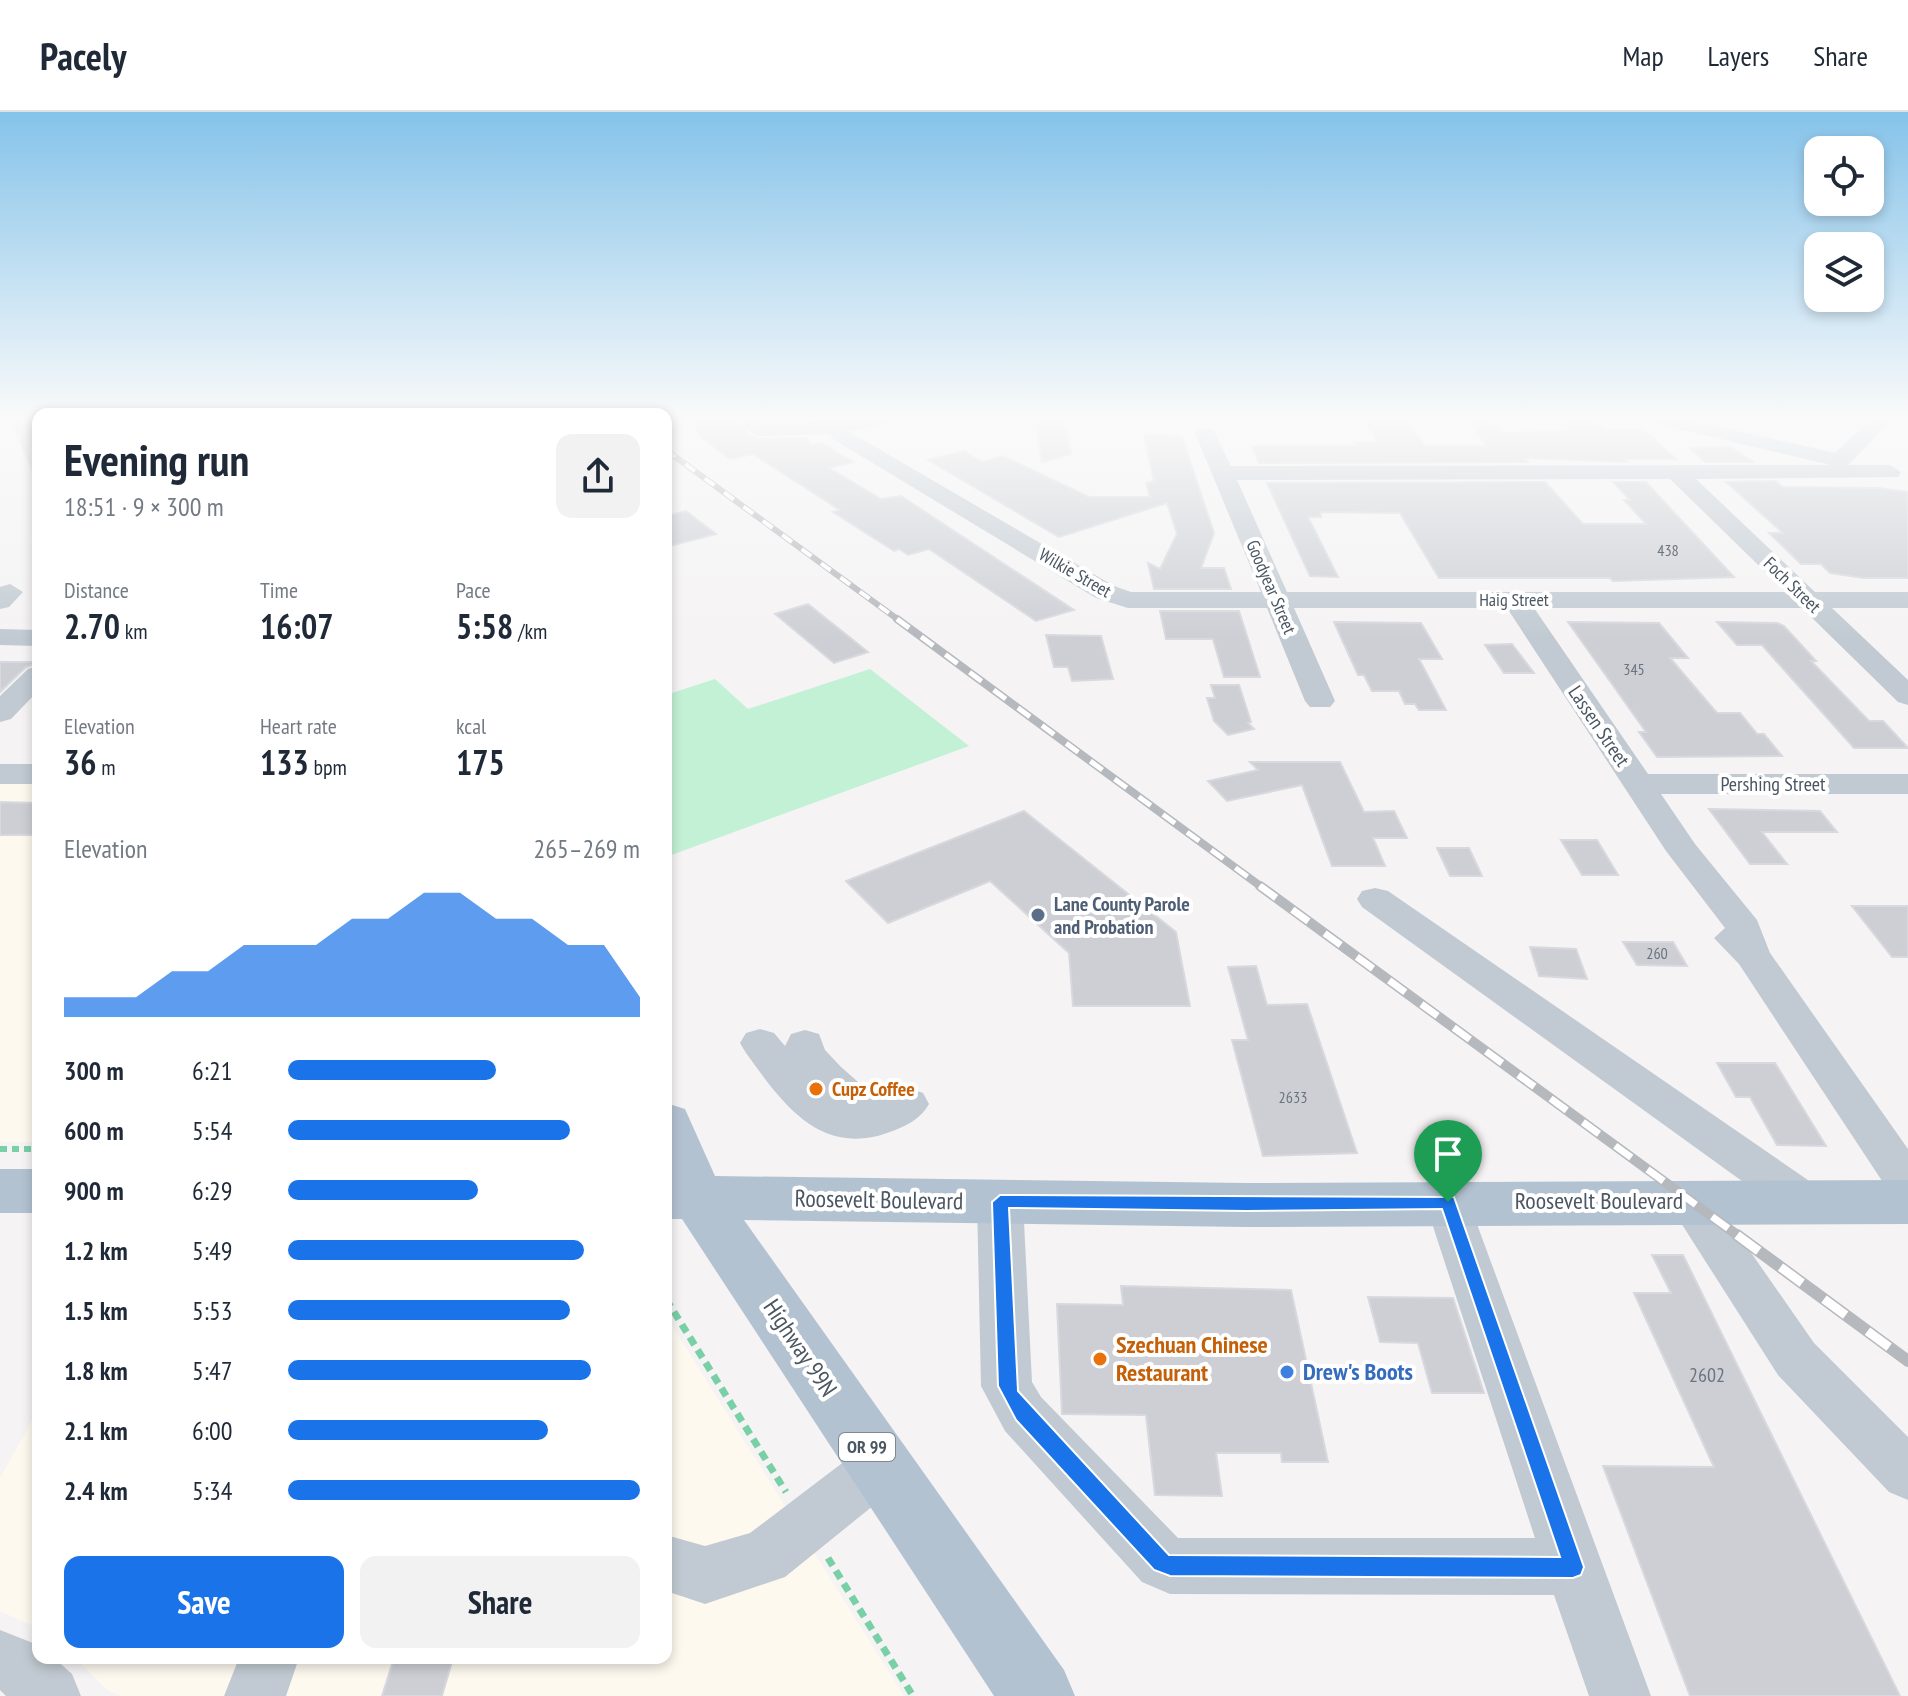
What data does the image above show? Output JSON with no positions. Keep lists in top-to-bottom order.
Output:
{
  "streets": {
    "main road": ["Roosevelt Boulevard", "Highway 99N", "OR 99"],
    "street": [
      "Wilkie Street",
      "Foch Street",
      "Goodyear Street",
      "Haig Street",
      "Lassen Street",
      "Pershing Street"
    ]
  },
  "crossings": [
    ["Wilkie Street", "Haig Street"],
    ["Foch Street", "Haig Street"],
    ["Goodyear Street", "Haig Street"],
    ["Haig Street", "Lassen Street"],
    ["Lassen Street", "Pershing Street"],
    ["Roosevelt Boulevard", "Highway 99N"]
  ],
  "places": [
    "Lane County Parole and Probation",
    "Cupz Coffee",
    "Szechuan Chinese Restaurant",
    "Drew's Boots"
  ],
  "house_numbers": [
    "438",
    "345",
    "260",
    "2633",
    "2602"
  ],
  "page": {
    "header": "Pacely",
    "nav": ["Map", "Layers", "Share"],
    "heading": ["Evening run", "18:51 · 9 × 300 m"],
    "stats": [
      ["Distance", "2.70 km"],
      ["Time", "16:07"],
      ["Pace", "5:58 /km"],
      ["Elevation", "36 m"],
      ["Heart rate", "133 bpm"],
      ["kcal", "175"]
    ],
    "chart": ["Elevation", "265–269 m"],
    "list": [
      {
        "name": "300 m",
        "note": "6:21"
      },
      {
        "name": "600 m",
        "note": "5:54"
      },
      {
        "name": "900 m",
        "note": "6:29"
      },
      {
        "name": "1.2 km",
        "note": "5:49"
      },
      {
        "name": "1.5 km",
        "note": "5:53"
      },
      {
        "name": "1.8 km",
        "note": "5:47"
      },
      {
        "name": "2.1 km",
        "note": "6:00"
      },
      {
        "name": "2.4 km",
        "note": "5:34"
      }
    ],
    "buttons": ["Save", "Share"]
  }
}
